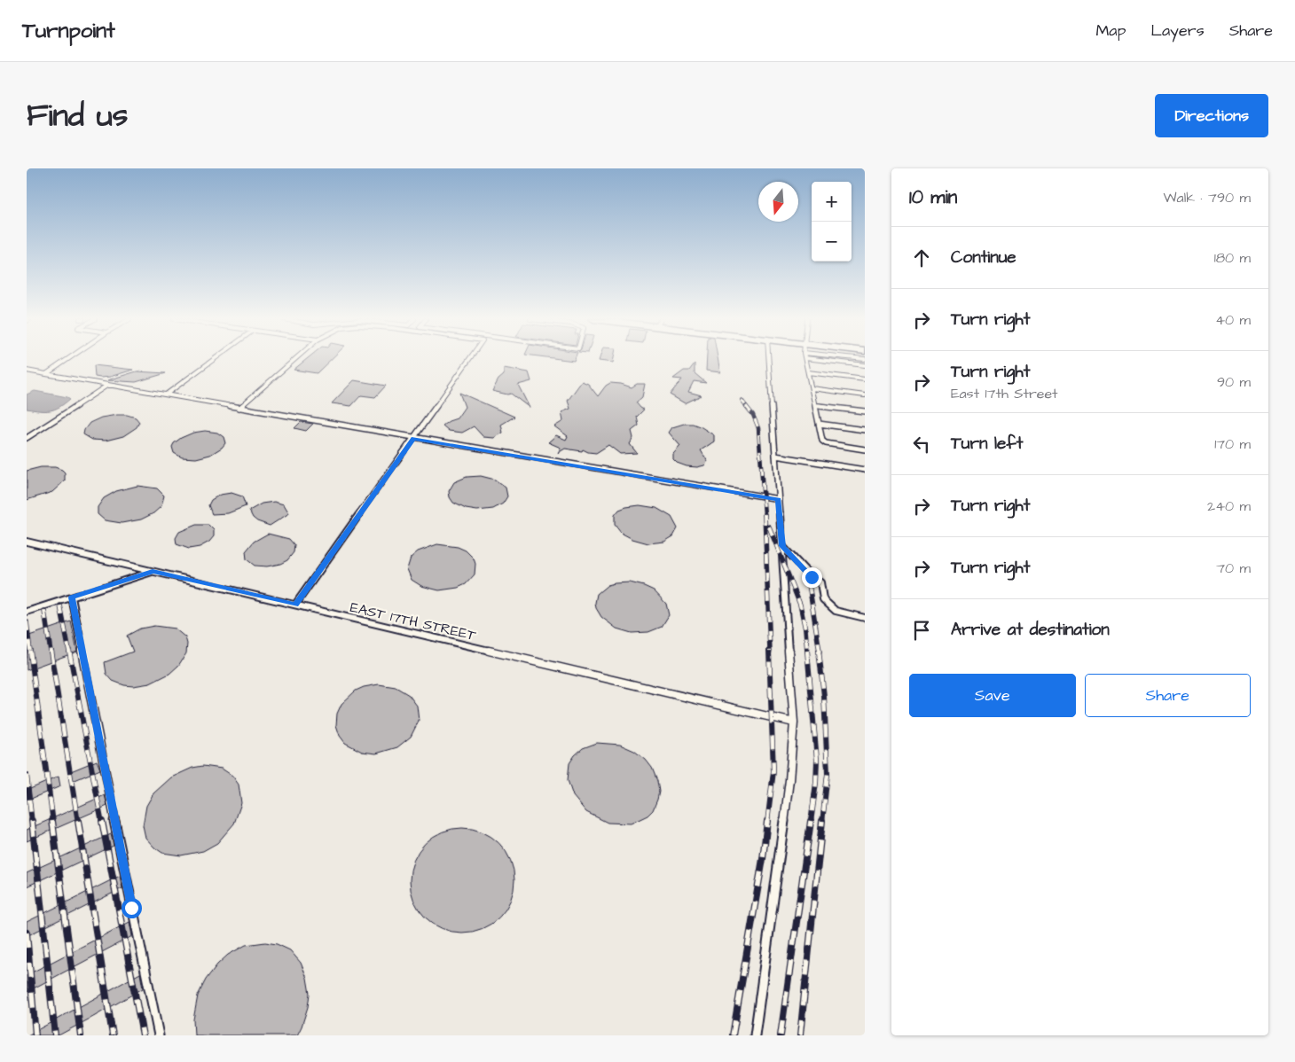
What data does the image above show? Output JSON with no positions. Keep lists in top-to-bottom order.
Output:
{
  "streets": {
    "lane": ["EAST 17TH STREET"]
  },
  "north": "bottom",
  "page": {
    "header": "Turnpoint",
    "nav": ["Map", "Layers", "Share"],
    "title": "Find us",
    "buttons": [
      "Directions",
      ["Save", "Share"]
    ],
    "heading": ["10 min", "Walk · 790 m"],
    "map_buttons": ["+", "−"],
    "list": [
      ["Continue", "180 m"],
      ["Turn right", "40 m"],
      ["Turn right", "East 17th Street", "90 m"],
      ["Turn left", "170 m"],
      ["Turn right", "240 m"],
      ["Turn right", "70 m"],
      "Arrive at destination"
    ]
  }
}
